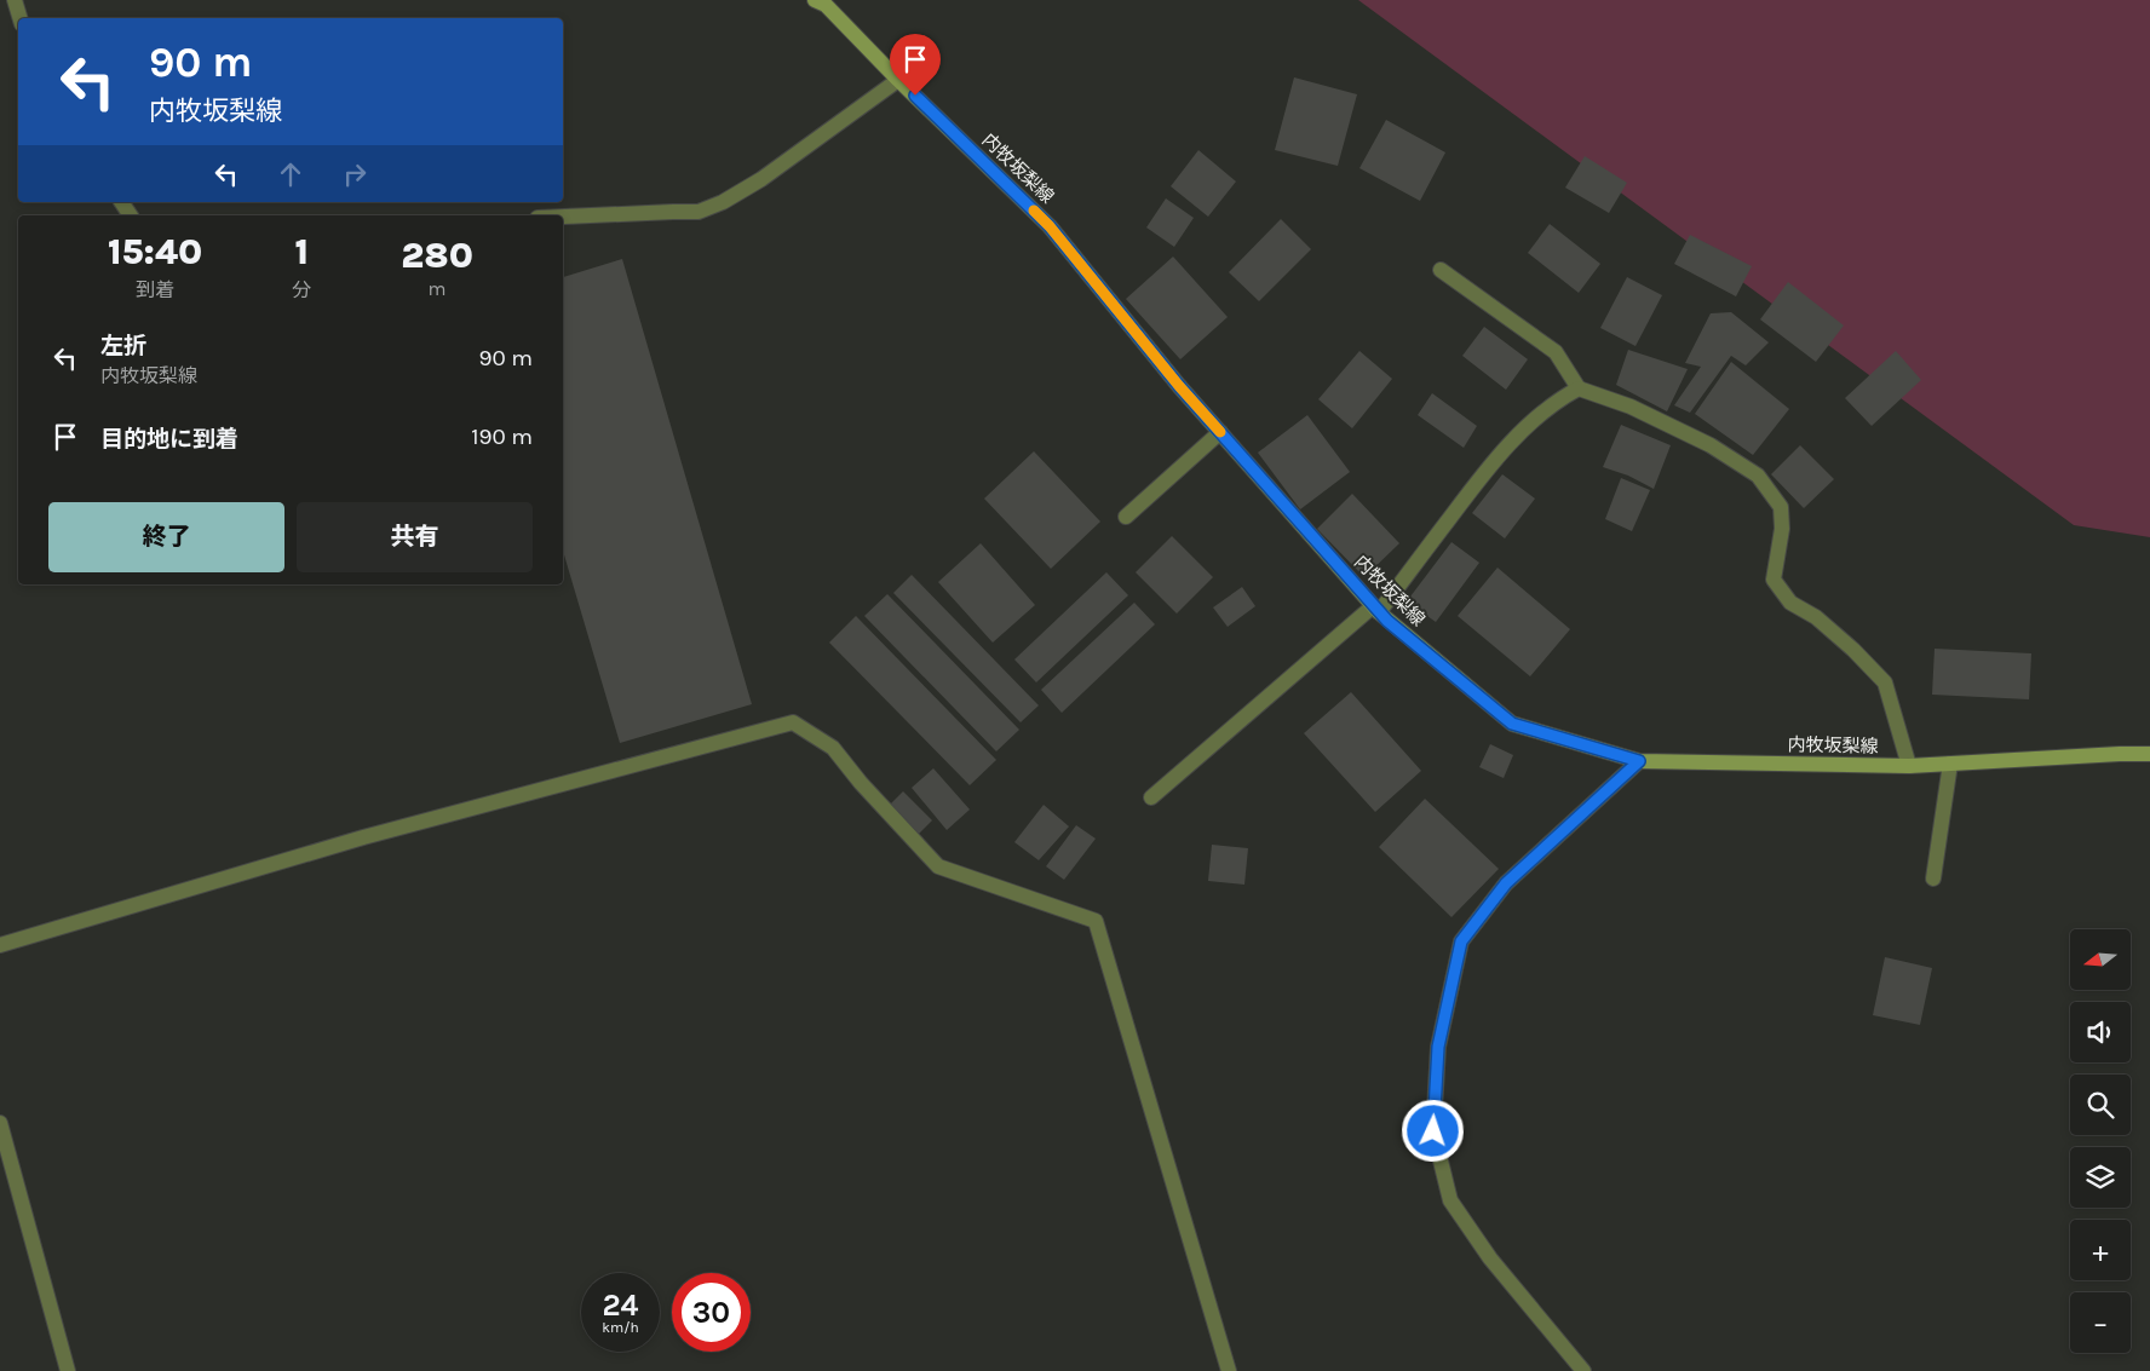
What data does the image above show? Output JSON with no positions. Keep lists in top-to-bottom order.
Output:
{
  "streets": {
    "main road": ["内牧坂梨線"]
  },
  "north": "left",
  "page": {
    "turn": ["90 m", "内牧坂梨線"],
    "eta": [
      "15:40",
      "到着",
      "1",
      "分",
      "280",
      "m"
    ],
    "list": [
      {
        "name": "左折",
        "note": "内牧坂梨線",
        "value": "90 m"
      },
      {
        "name": "目的地に到着",
        "value": "190 m"
      }
    ],
    "buttons": ["終了", "共有"],
    "map_buttons": ["+", "−"],
    "speed": "24 km/h",
    "limit": "30"
  }
}
